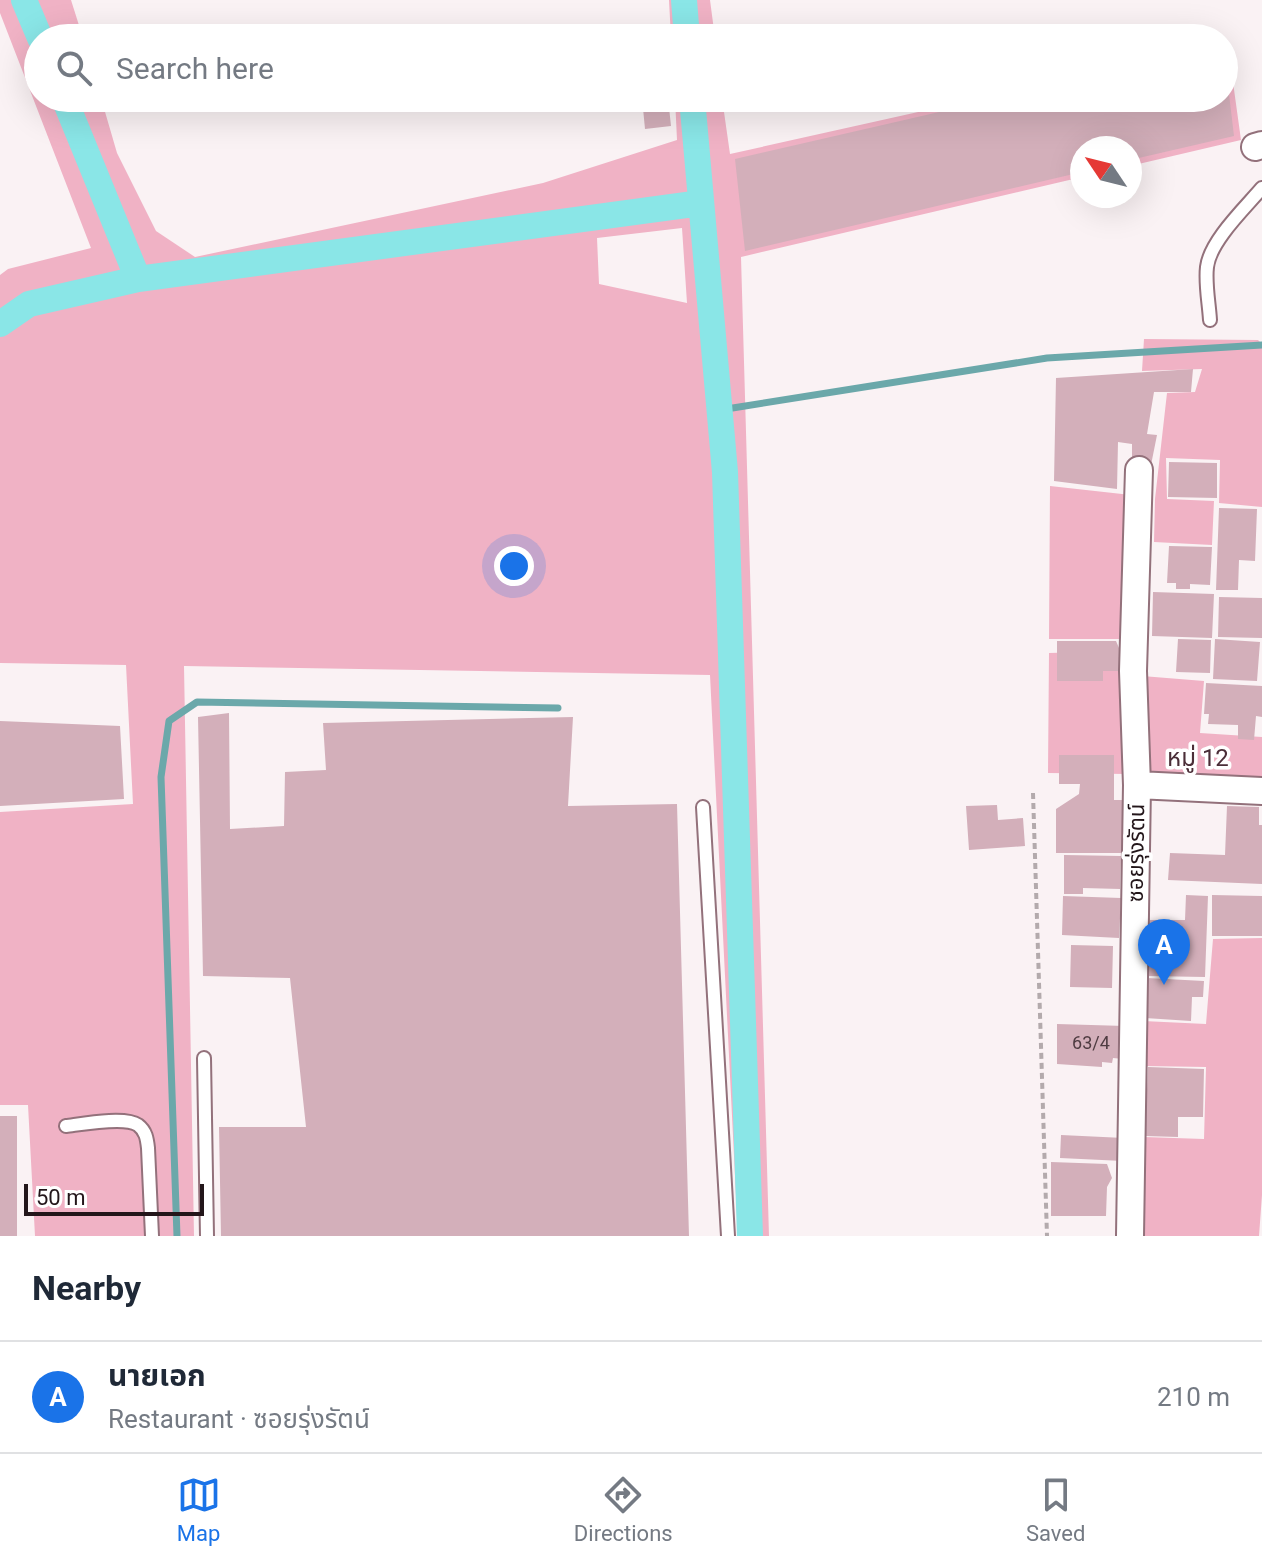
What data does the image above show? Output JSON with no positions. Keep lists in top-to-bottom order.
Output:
{
  "streets": {
    "street": ["ซอยรุ่งรัตน์"]
  },
  "districts": ["หมู่ 12"],
  "house_numbers": ["63/4"],
  "scale_bar": "50 m",
  "north": "top left",
  "page": {
    "search": "Search here",
    "pins": "A",
    "scale": "50 m",
    "heading": "Nearby",
    "list": [
      {
        "mark": "A",
        "name": "นายเอก",
        "note": "Restaurant · ซอยรุ่งรัตน์",
        "value": "210 m"
      }
    ],
    "nav": ["Map", "Directions", "Saved"]
  }
}
